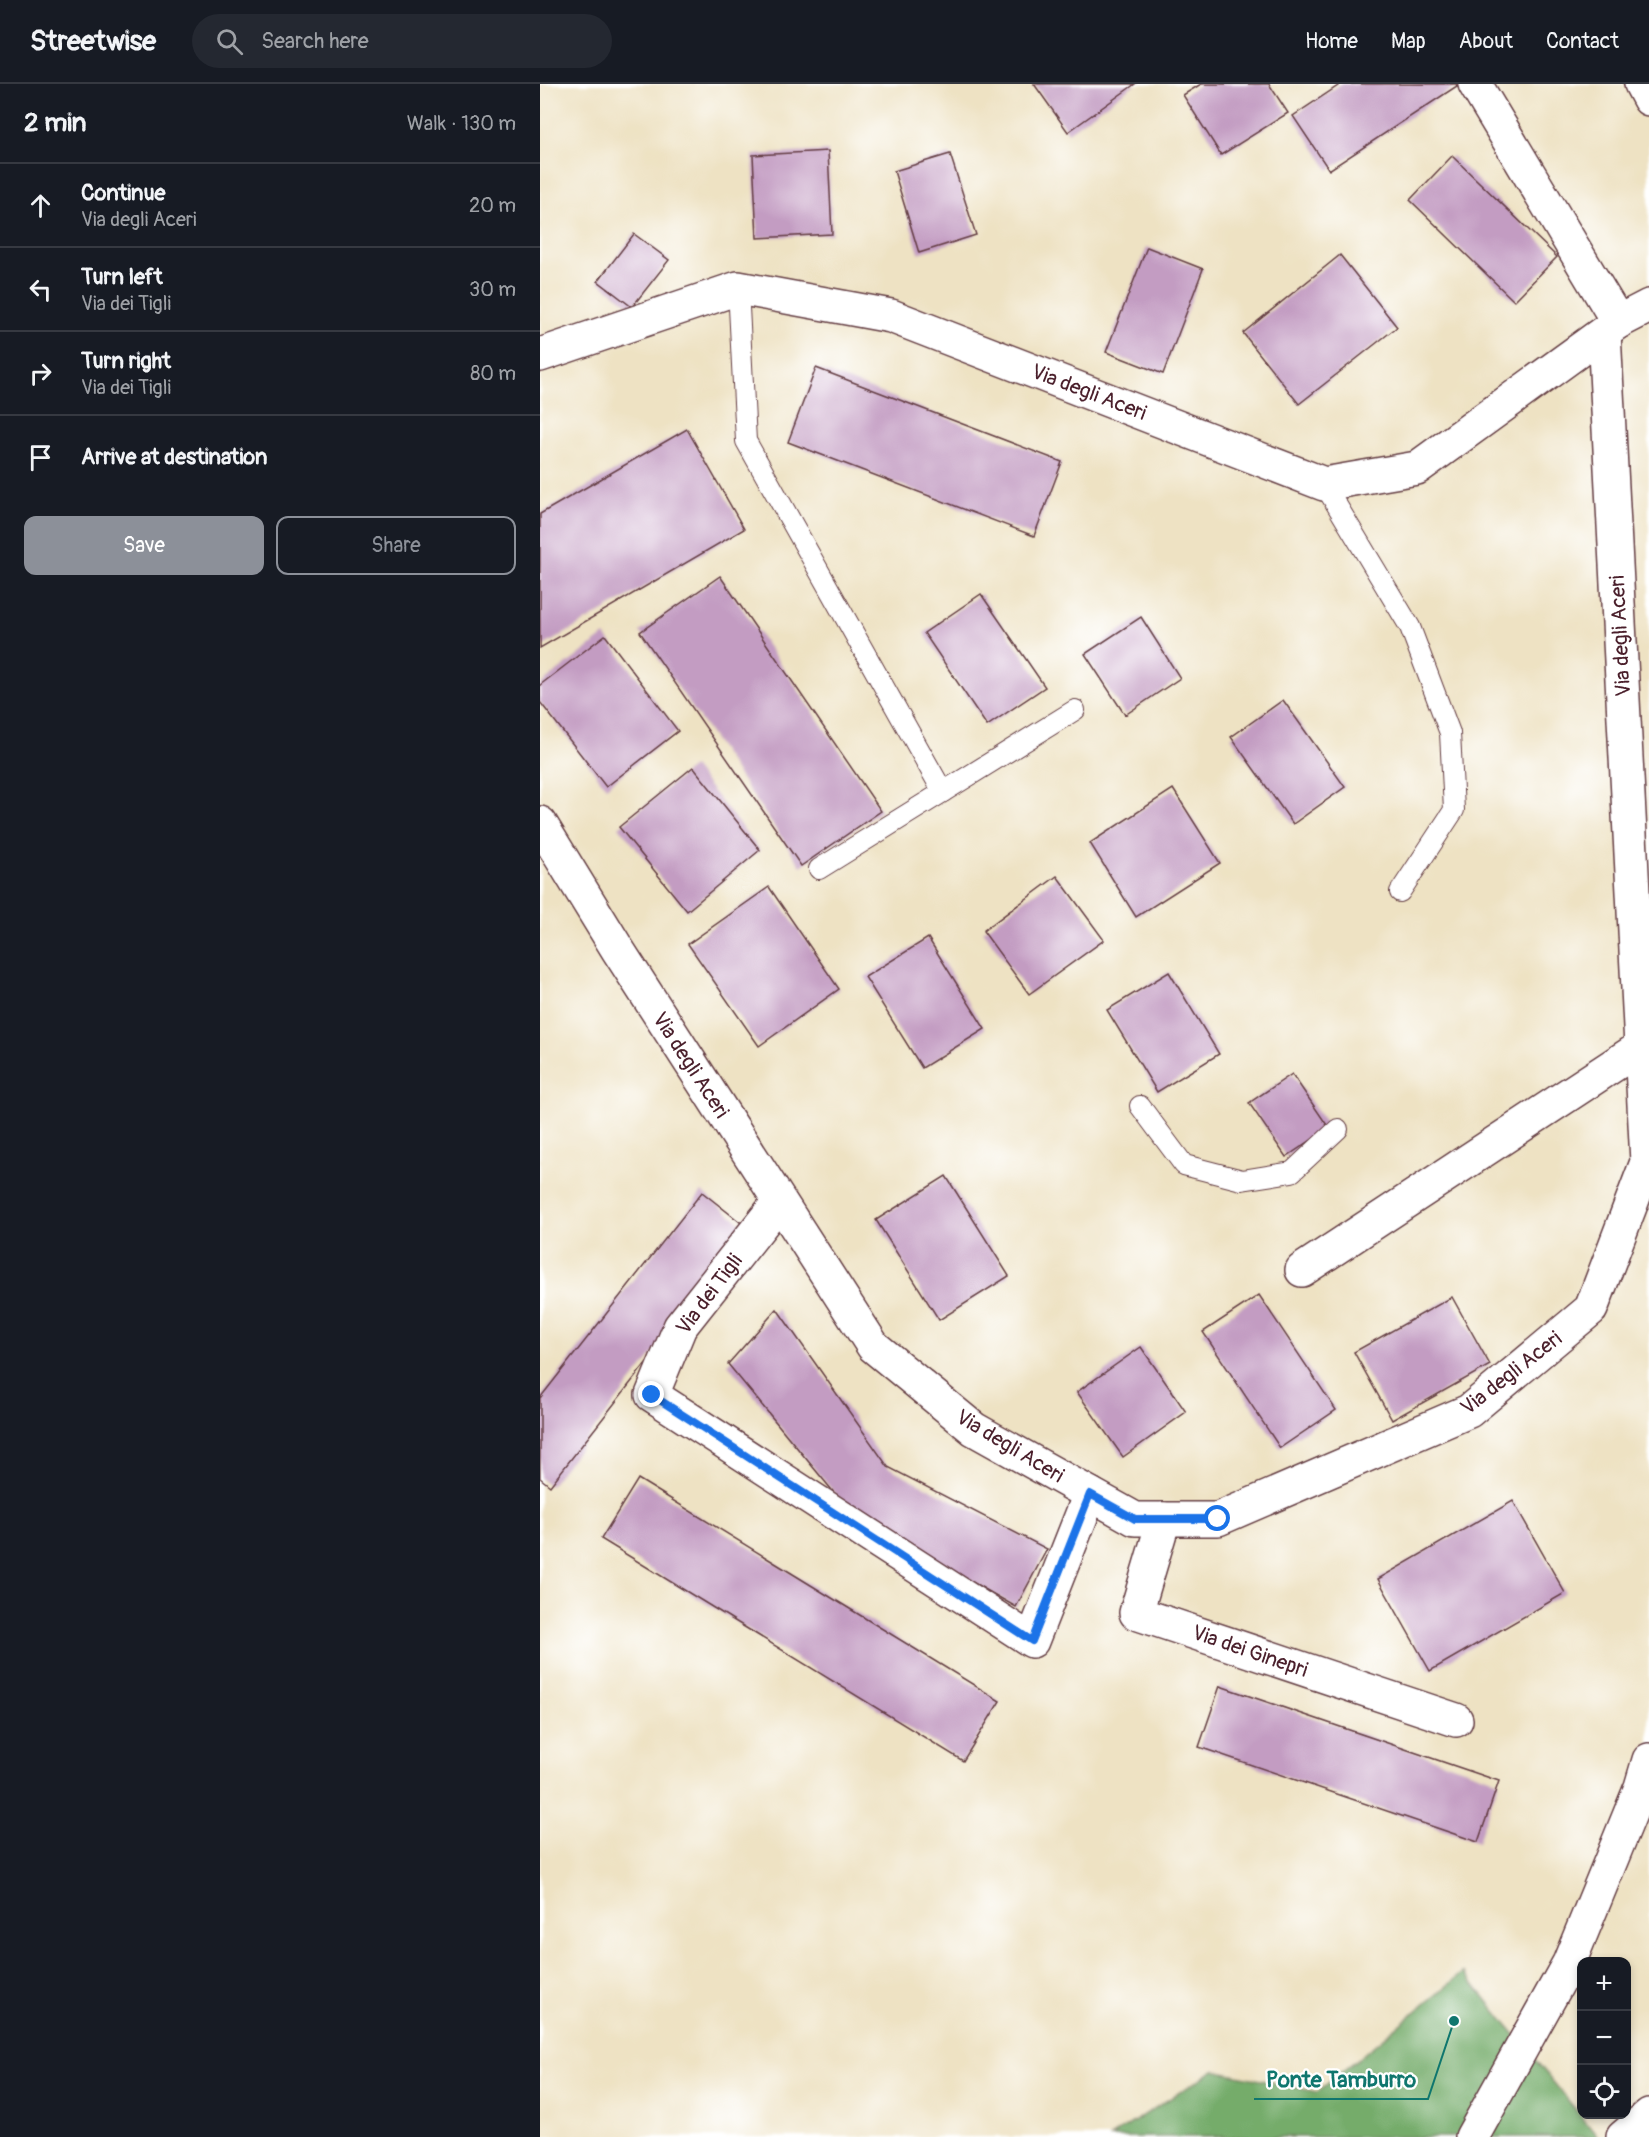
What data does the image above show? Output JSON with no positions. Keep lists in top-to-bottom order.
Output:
{
  "streets": {
    "main road": ["Via degli Aceri", "Via dei Tigli", "Via dei Ginepri"]
  },
  "crossings": [
    ["Via degli Aceri", "Via dei Tigli"],
    ["Via degli Aceri", "Via dei Ginepri"]
  ],
  "places": ["Ponte Tamburro"],
  "page": {
    "header": "Streetwise",
    "search": "Search here",
    "nav": [
      "Home",
      "Map",
      "About",
      "Contact"
    ],
    "heading": ["2 min", "Walk · 130 m"],
    "list": [
      ["Continue", "Via degli Aceri", "20 m"],
      ["Turn left", "Via dei Tigli", "30 m"],
      ["Turn right", "Via dei Tigli", "80 m"],
      "Arrive at destination"
    ],
    "buttons": ["Save", "Share"],
    "map_buttons": ["+", "−"]
  }
}
